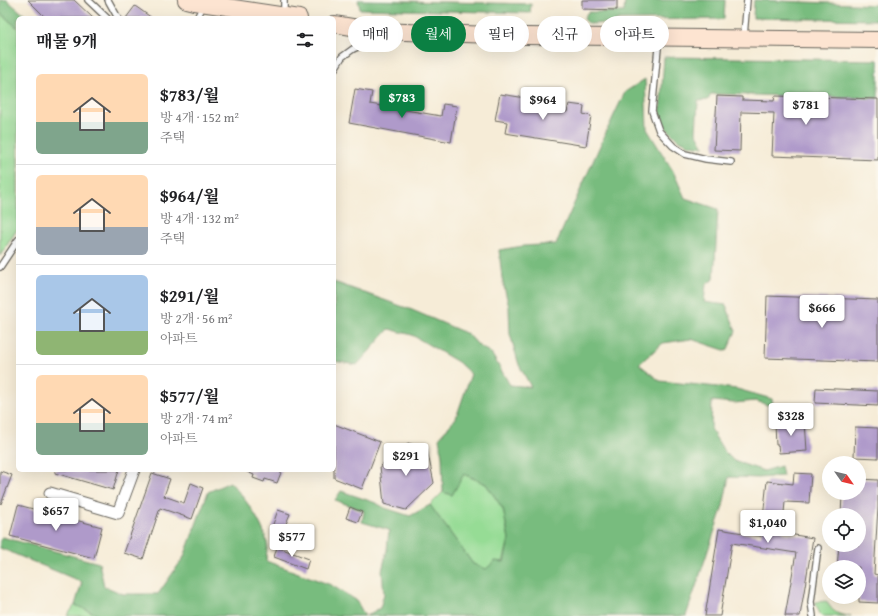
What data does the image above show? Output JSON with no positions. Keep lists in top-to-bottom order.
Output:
{
  "north": "bottom right",
  "page": {
    "chip": [
      "매매",
      "월세",
      "필터",
      "신규",
      "아파트"
    ],
    "heading": "매물 9개",
    "list": [
      {
        "name": "$783/월",
        "note": "방 4개 · 152 m² · 주택"
      },
      {
        "name": "$964/월",
        "note": "방 4개 · 132 m² · 주택"
      },
      {
        "name": "$291/월",
        "note": "방 2개 · 56 m² · 아파트"
      },
      {
        "name": "$577/월",
        "note": "방 2개 · 74 m² · 아파트"
      }
    ],
    "price": [
      "$783",
      "$964",
      "$781",
      "$666",
      "$328",
      "$291",
      "$657",
      "$1,040",
      "$577"
    ]
  }
}
